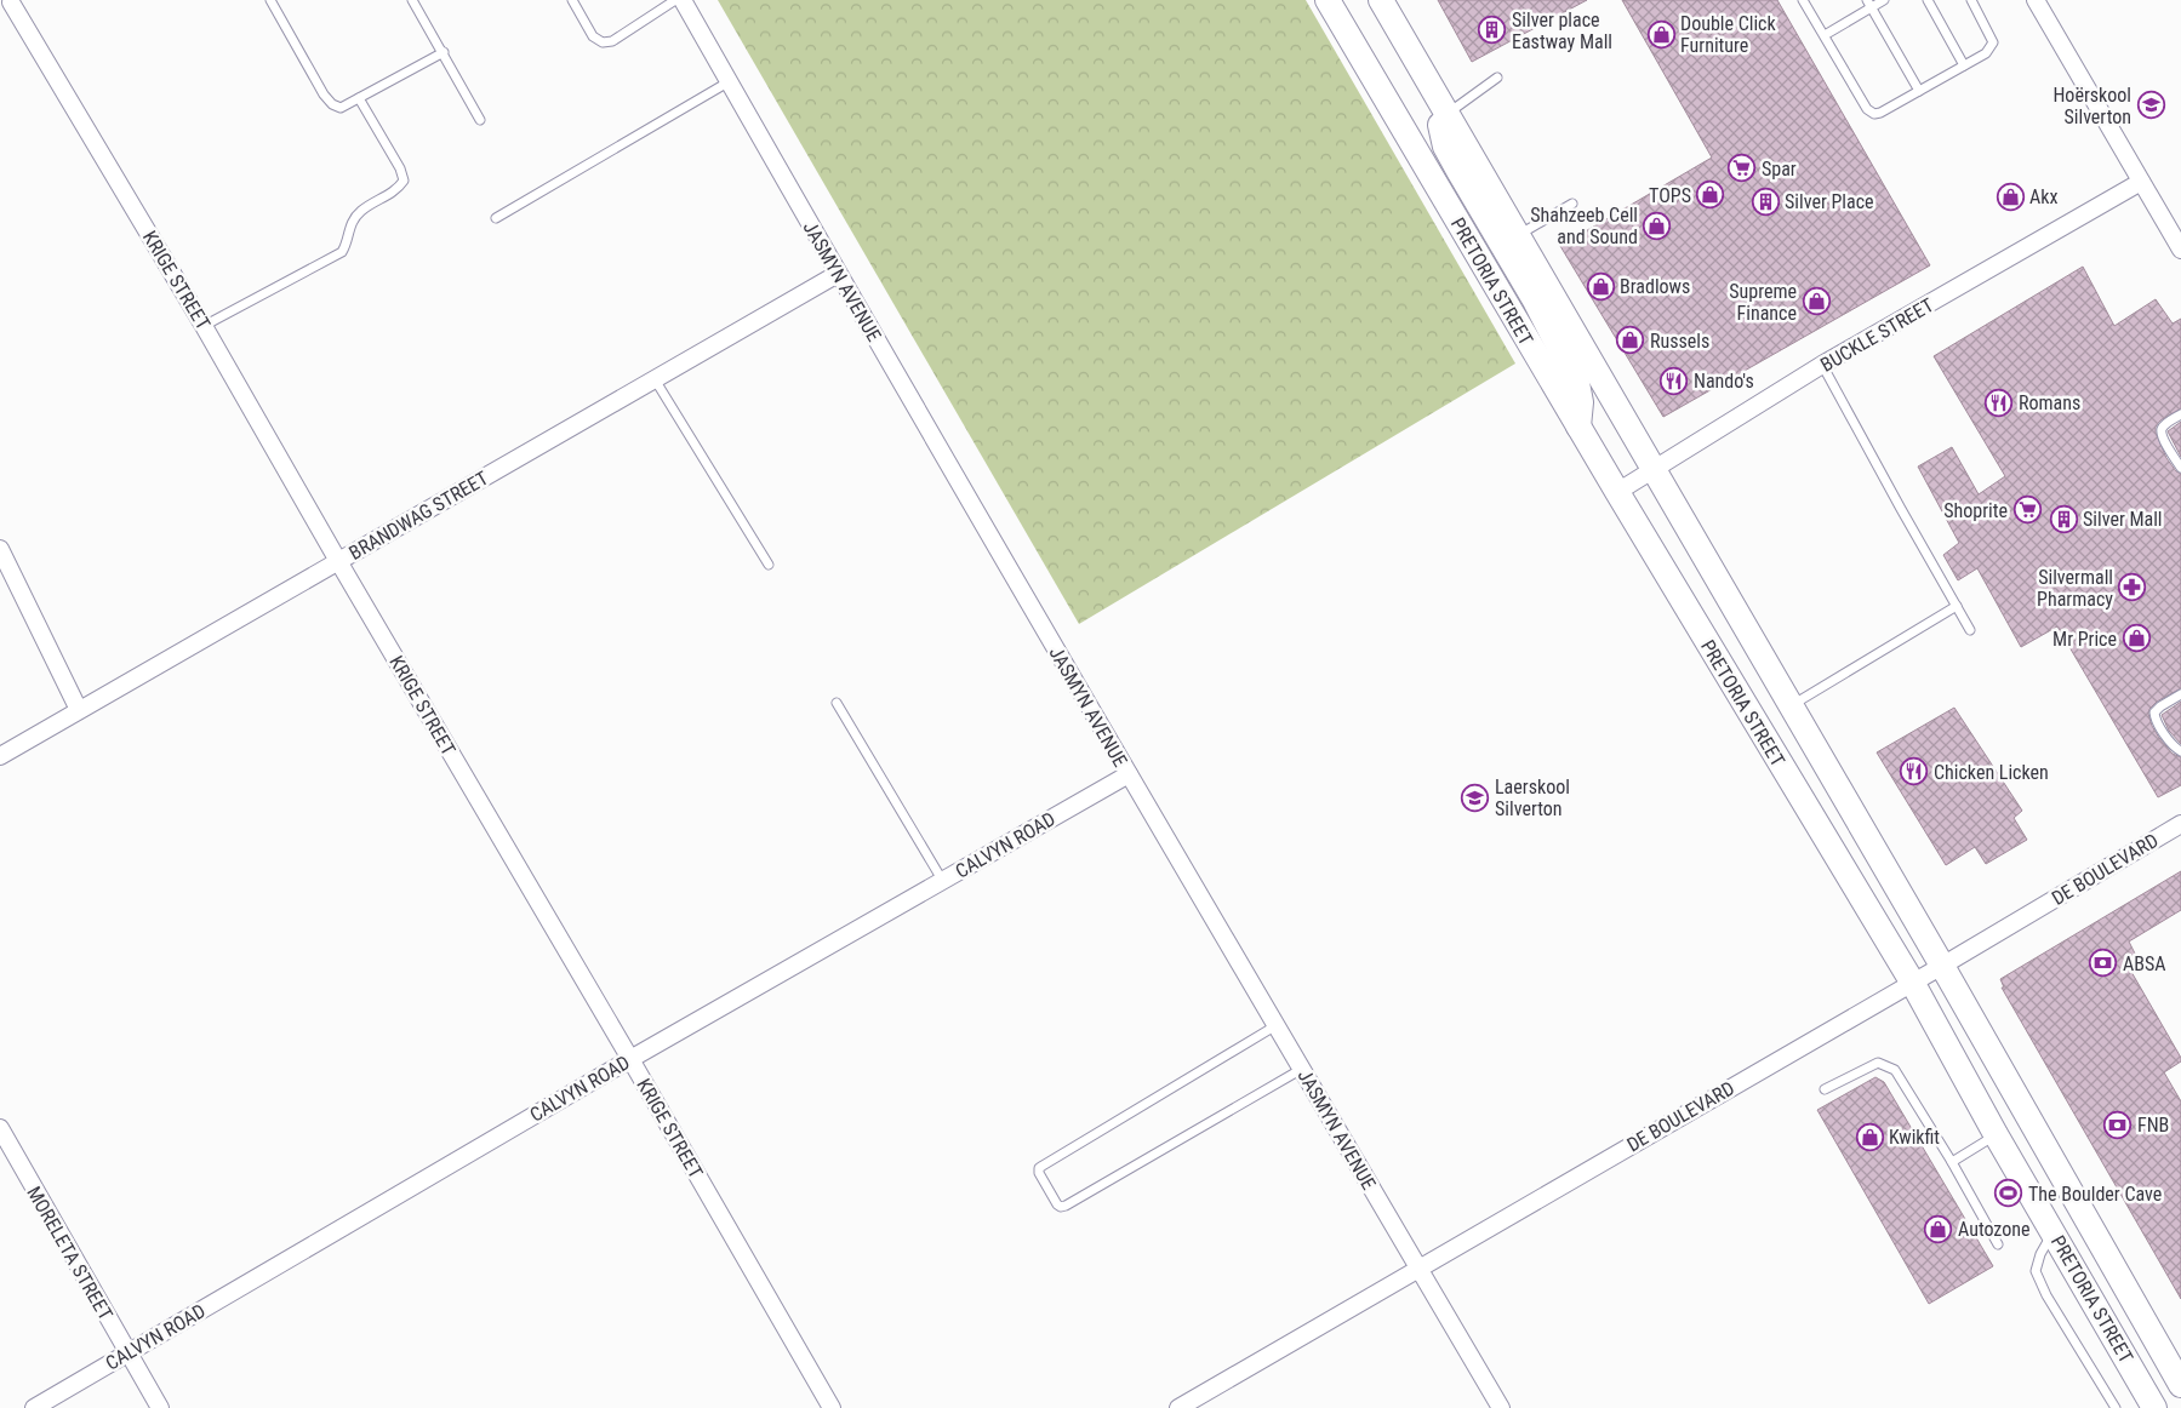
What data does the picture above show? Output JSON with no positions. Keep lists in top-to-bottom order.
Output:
{
  "streets": {
    "main road": ["PRETORIA STREET"],
    "street": [
      "KRIGE STREET",
      "JASMYN AVENUE",
      "BUCKLE STREET",
      "BRANDWAG STREET",
      "CALVYN ROAD",
      "DE BOULEVARD",
      "MORELETA STREET"
    ]
  },
  "crossings": [
    ["KRIGE STREET", "BRANDWAG STREET"],
    ["KRIGE STREET", "CALVYN ROAD"],
    ["JASMYN AVENUE", "BRANDWAG STREET"],
    ["JASMYN AVENUE", "CALVYN ROAD"],
    ["JASMYN AVENUE", "DE BOULEVARD"],
    ["PRETORIA STREET", "BUCKLE STREET"],
    ["PRETORIA STREET", "DE BOULEVARD"],
    ["CALVYN ROAD", "MORELETA STREET"]
  ],
  "places": {
    "building": ["Silver place Eastway Mall", "Silver Place", "Silver Mall"],
    "shop": [
      "Double Click Furniture",
      "TOPS",
      "Akx",
      "Shahzeeb Cell and Sound",
      "Bradlows",
      "Supreme Finance",
      "Russels",
      "Mr Price",
      "Kwikfit",
      "Autozone"
    ],
    "school or university": ["Hoërskool Silverton", "Laerskool Silverton"],
    "supermarket": ["Spar", "Shoprite"],
    "restaurant": ["Nando's", "Romans", "Chicken Licken"],
    "pharmacy": ["Silvermall Pharmacy"],
    "bank": ["ABSA", "FNB"],
    "sports": ["The Boulder Cave"]
  }
}
